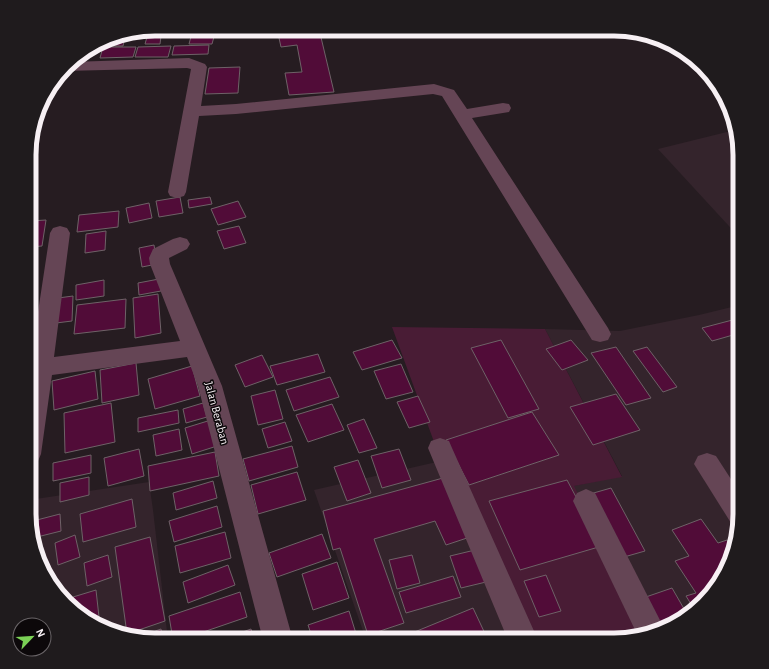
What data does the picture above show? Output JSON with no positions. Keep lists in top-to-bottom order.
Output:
{
  "streets": {
    "street": ["Jalan Beraban"]
  },
  "north": "top right"
}
